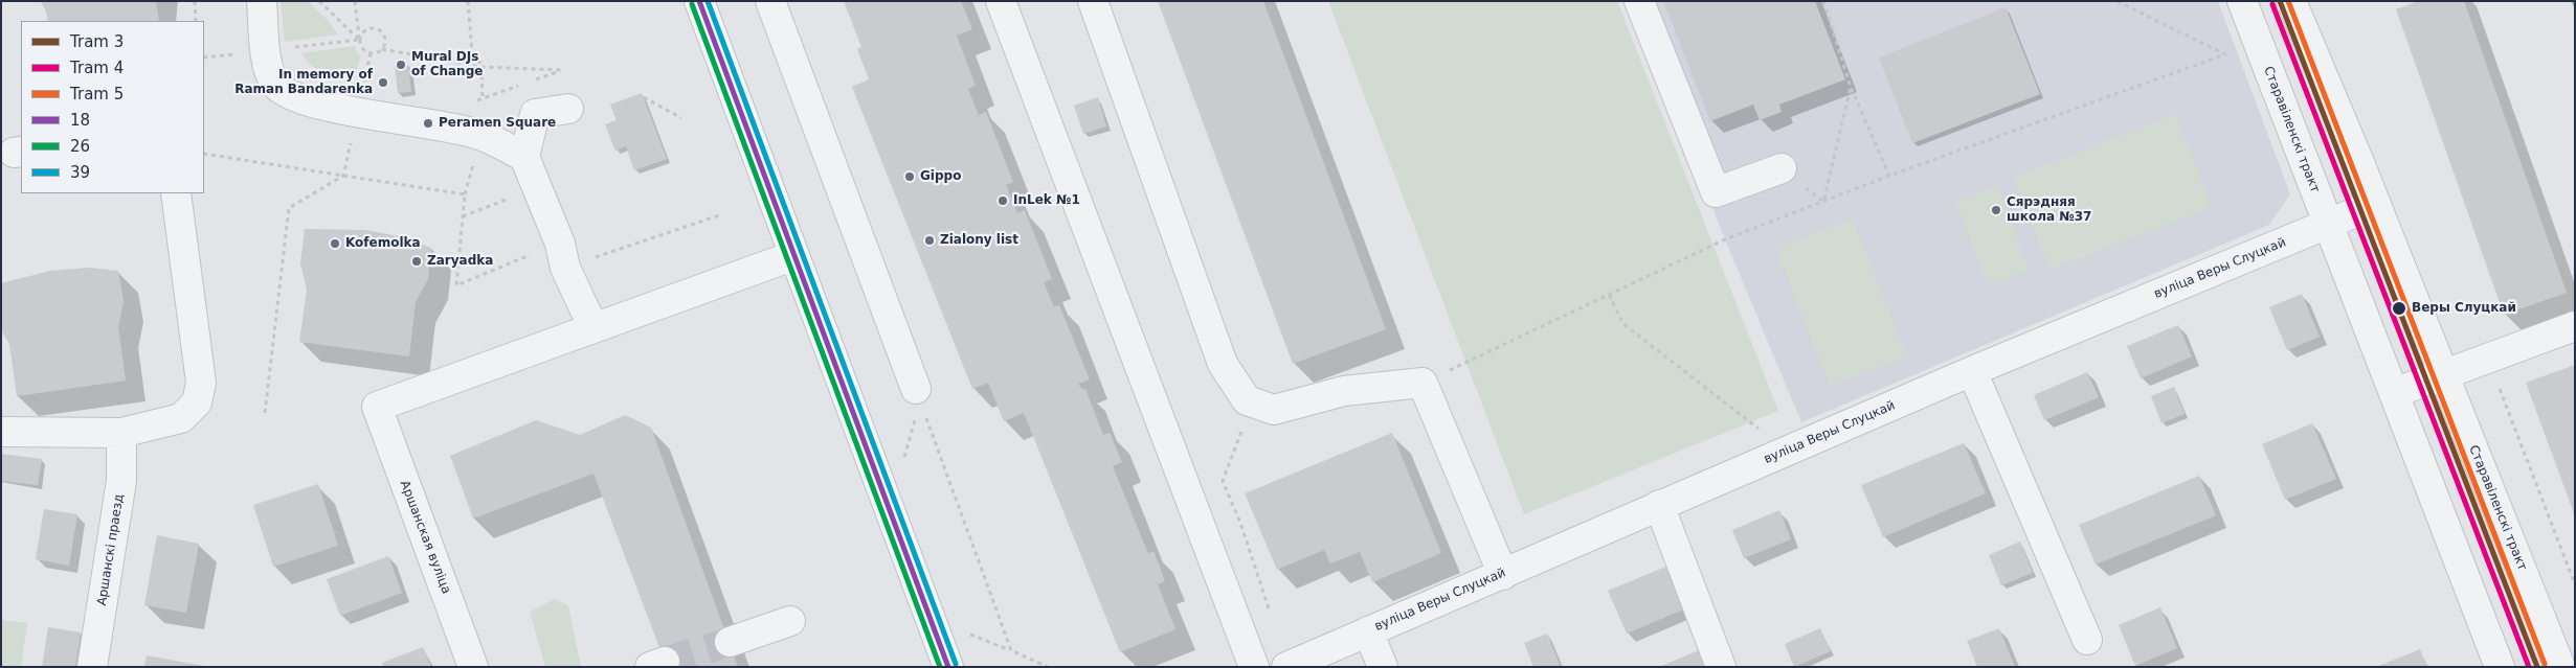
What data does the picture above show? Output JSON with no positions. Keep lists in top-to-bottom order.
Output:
{
  "streets": {
    "street": [
      "Старавіленскі тракт",
      "вуліца Веры Слуцкай",
      "Аршанская вуліца",
      "Аршанскі праезд"
    ]
  },
  "crossings": [
    ["Старавіленскі тракт", "вуліца Веры Слуцкай"]
  ],
  "places": [
    "Mural DJs of Change",
    "In memory of Raman Bandarenka",
    "Peramen Square",
    "Gippo",
    "InLek №1",
    "Сярэдняя школа №37",
    "Zialony list",
    "Kofemolka",
    "Zaryadka",
    "Веры Слуцкай"
  ],
  "lines": [
    "tram line 3",
    "tram line 5",
    "transit line 18",
    "transit line 39",
    "tram line 4",
    "transit line 26"
  ],
  "legend": [
    "Tram 3",
    "Tram 4",
    "Tram 5",
    "18",
    "26",
    "39"
  ]
}
